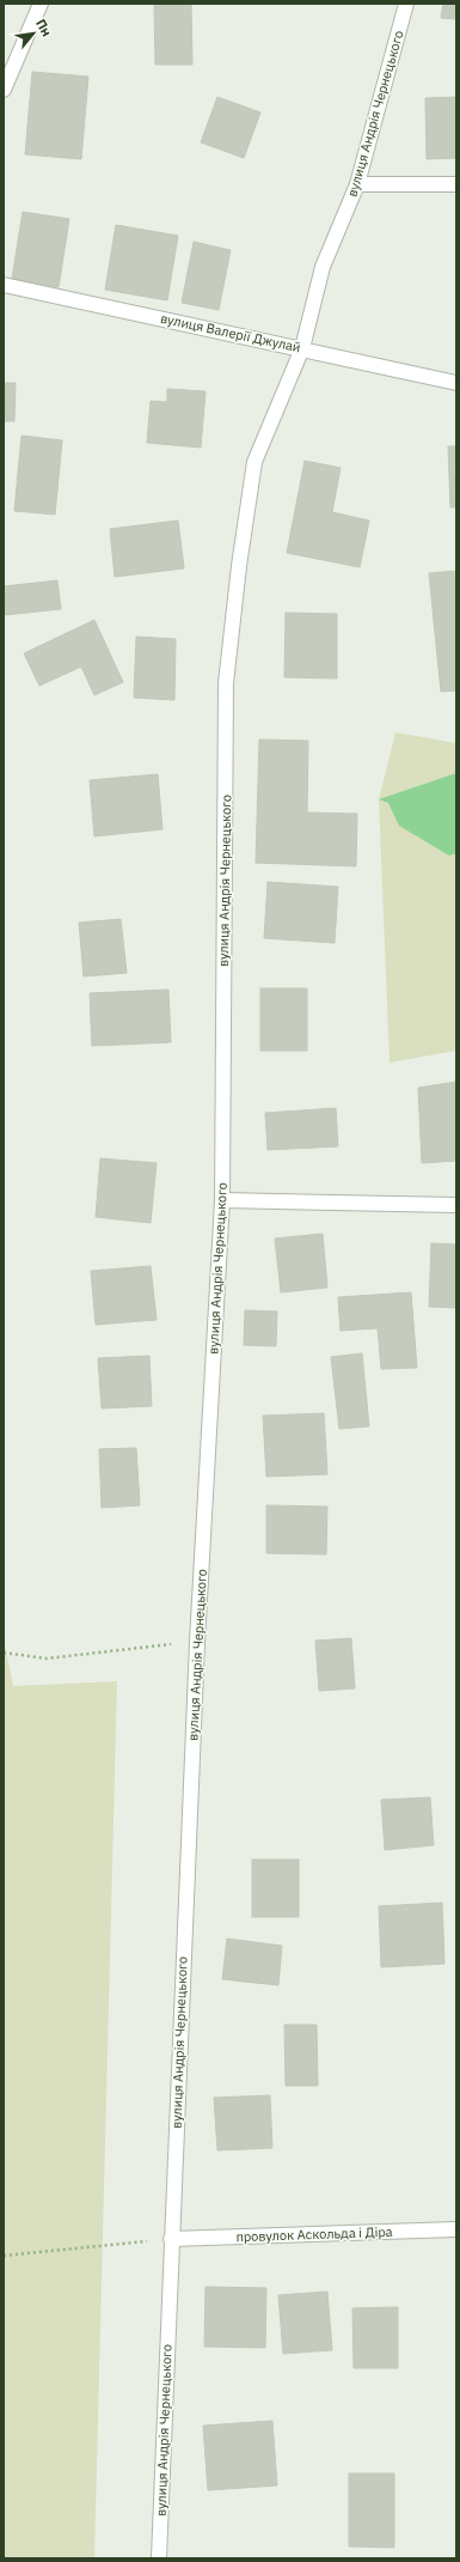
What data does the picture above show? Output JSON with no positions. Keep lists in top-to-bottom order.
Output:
{
  "streets": {
    "street": ["вулиця Андрія Чернецького", "вулиця Валерії Джулай", "провулок Аскольда і Діра"]
  },
  "crossings": [
    ["вулиця Андрія Чернецького", "вулиця Валерії Джулай"],
    ["вулиця Андрія Чернецького", "провулок Аскольда і Діра"]
  ],
  "north": "top right"
}
